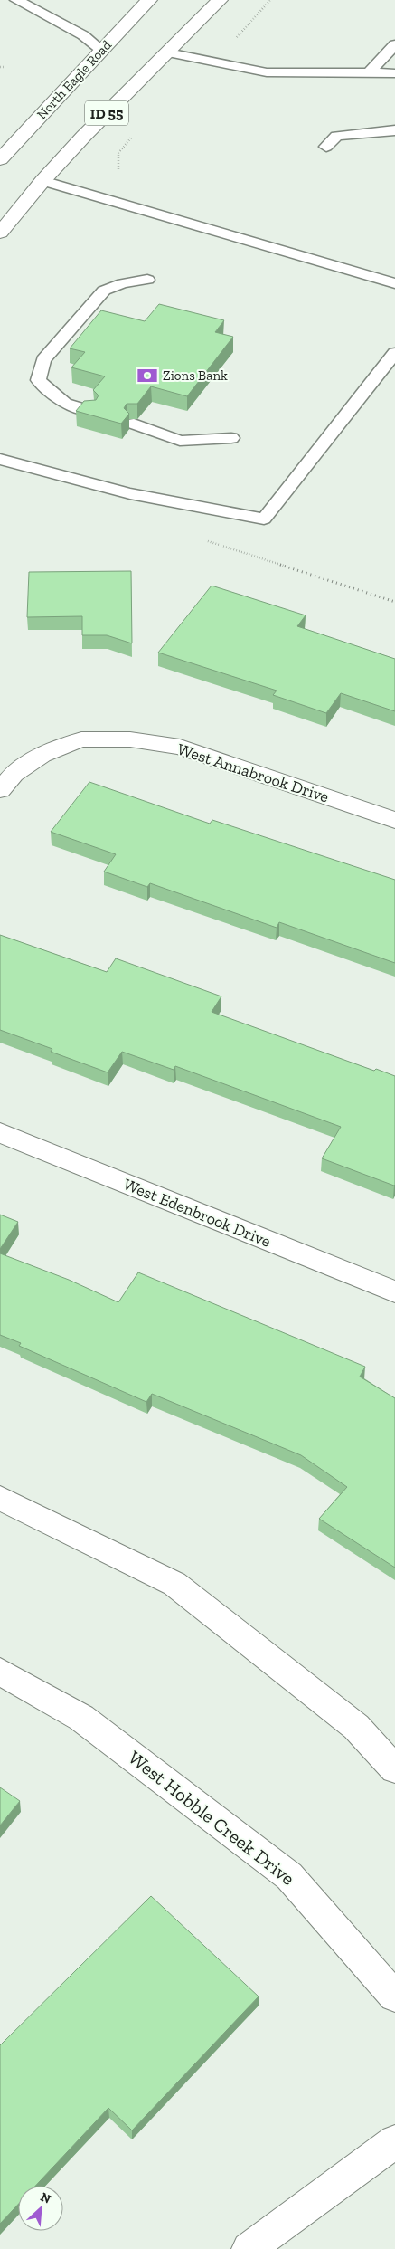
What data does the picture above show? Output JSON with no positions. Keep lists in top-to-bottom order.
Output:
{
  "streets": {
    "main road": [
      "North Eagle Road",
      "ID 55",
      "West Annabrook Drive",
      "West Edenbrook Drive",
      "West Hobble Creek Drive"
    ]
  },
  "places": {
    "bank": ["Zions Bank"]
  },
  "north": "top right"
}
